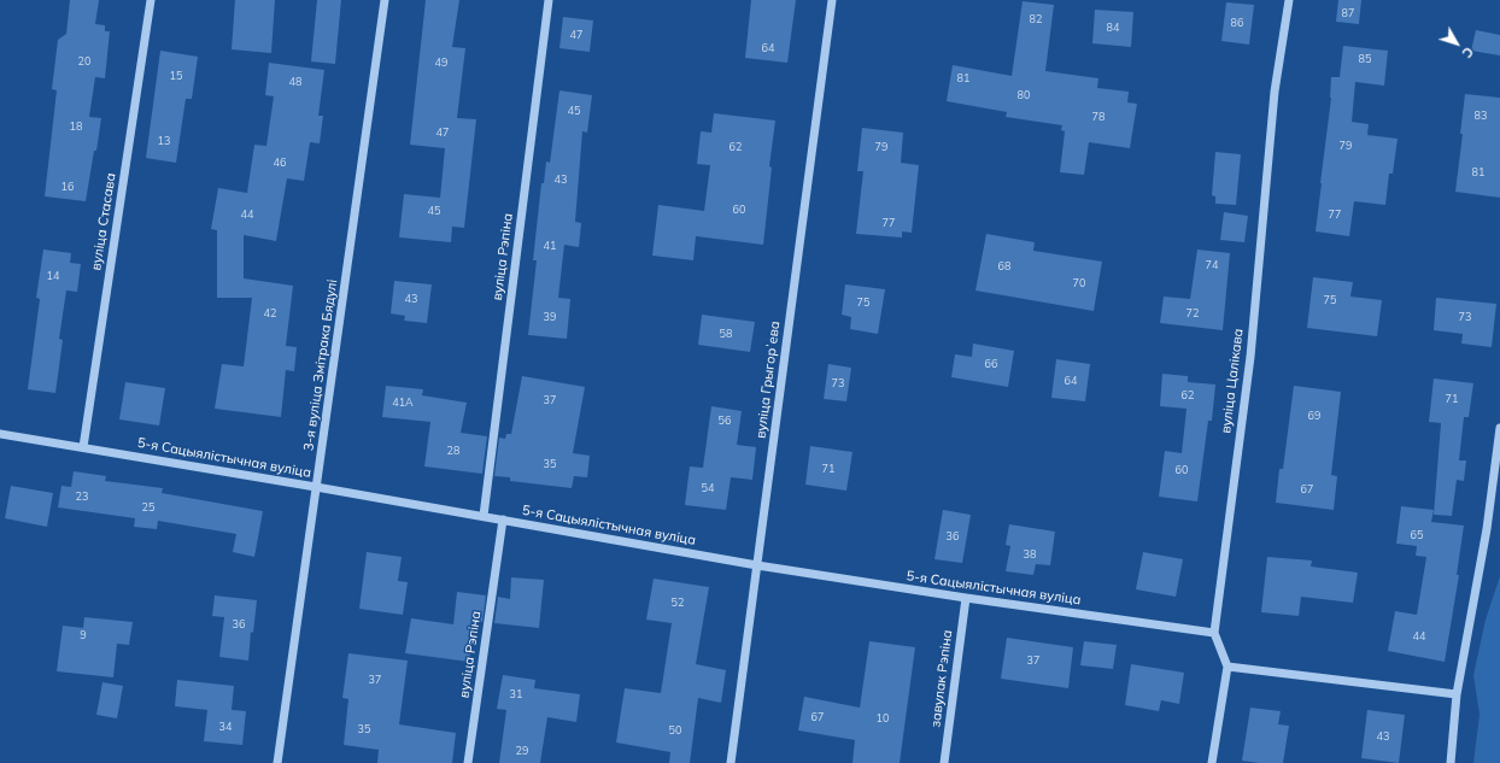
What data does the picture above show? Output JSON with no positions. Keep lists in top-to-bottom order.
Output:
{
  "streets": {
    "street": [
      "вуліца Стасава",
      "вуліца Рэпіна",
      "3-я вуліца Змітрака Бядулі",
      "вуліца Грыгорʼева",
      "вуліца Цалікава",
      "5-я Сацыялістычная вуліца",
      "завулак Рэпіна"
    ]
  },
  "crossings": [
    ["вуліца Стасава", "5-я Сацыялістычная вуліца"],
    ["вуліца Рэпіна", "5-я Сацыялістычная вуліца"],
    ["3-я вуліца Змітрака Бядулі", "5-я Сацыялістычная вуліца"],
    ["вуліца Грыгорʼева", "5-я Сацыялістычная вуліца"],
    ["вуліца Цалікава", "5-я Сацыялістычная вуліца"],
    ["5-я Сацыялістычная вуліца", "завулак Рэпіна"]
  ],
  "house_numbers": [
    "87",
    "82",
    "86",
    "84",
    "47",
    "64",
    "85",
    "20",
    "49",
    "15",
    "81",
    "48",
    "80",
    "45",
    "83",
    "78",
    "18",
    "47",
    "13",
    "79",
    "62",
    "79",
    "46",
    "81",
    "43",
    "16",
    "60",
    "45",
    "44",
    "77",
    "77",
    "41",
    "74",
    "68",
    "14",
    "70",
    "43",
    "75",
    "75",
    "42",
    "72",
    "39",
    "73",
    "58",
    "66",
    "64",
    "73",
    "62",
    "71",
    "37",
    "41А",
    "69",
    "56",
    "28",
    "35",
    "71",
    "60",
    "54",
    "67",
    "23",
    "25",
    "65",
    "36",
    "38",
    "52",
    "36",
    "9",
    "44",
    "37",
    "37",
    "31",
    "67",
    "10",
    "34",
    "35",
    "50",
    "43",
    "29"
  ],
  "north": "bottom right"
}
